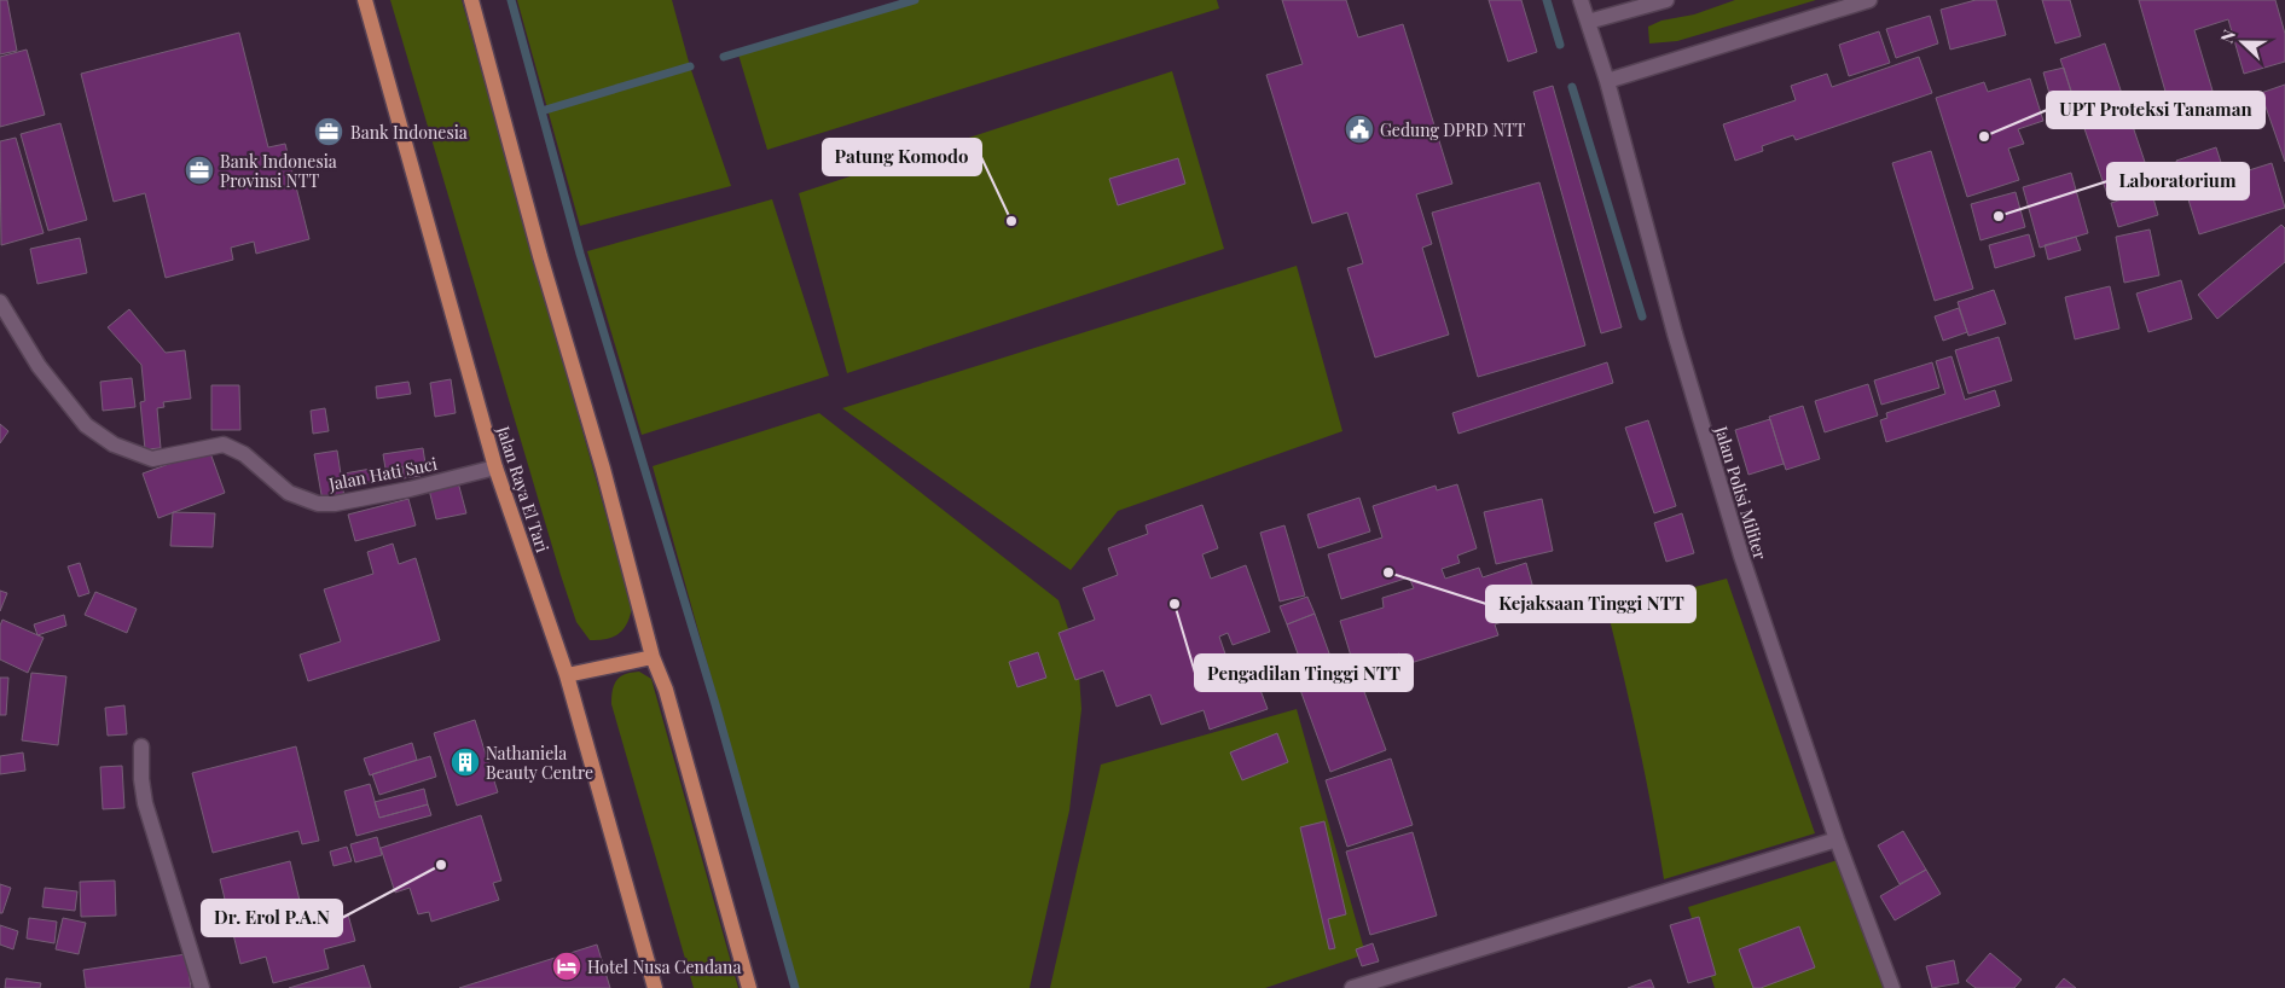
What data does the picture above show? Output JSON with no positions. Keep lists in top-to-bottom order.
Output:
{
  "streets": {
    "main road": ["Jalan Raya El Tari"],
    "street": ["Jalan Hati Suci", "Jalan Polisi Militer"]
  },
  "crossings": [
    ["Jalan Hati Suci", "Jalan Raya El Tari"]
  ],
  "places": {
    "public building": ["Gedung DPRD NTT"],
    "office": ["Bank Indonesia", "Bank Indonesia Provinsi NTT"],
    "other": [
      "UPT Proteksi Tanaman",
      "Laboratorium",
      "Patung Komodo",
      "Kejaksaan Tinggi NTT",
      "Pengadilan Tinggi NTT",
      "Dr. Erol P.A.N"
    ],
    "building": ["Nathaniela Beauty Centre"],
    "hotel": ["Hotel Nusa Cendana"]
  },
  "north": "left"
}
